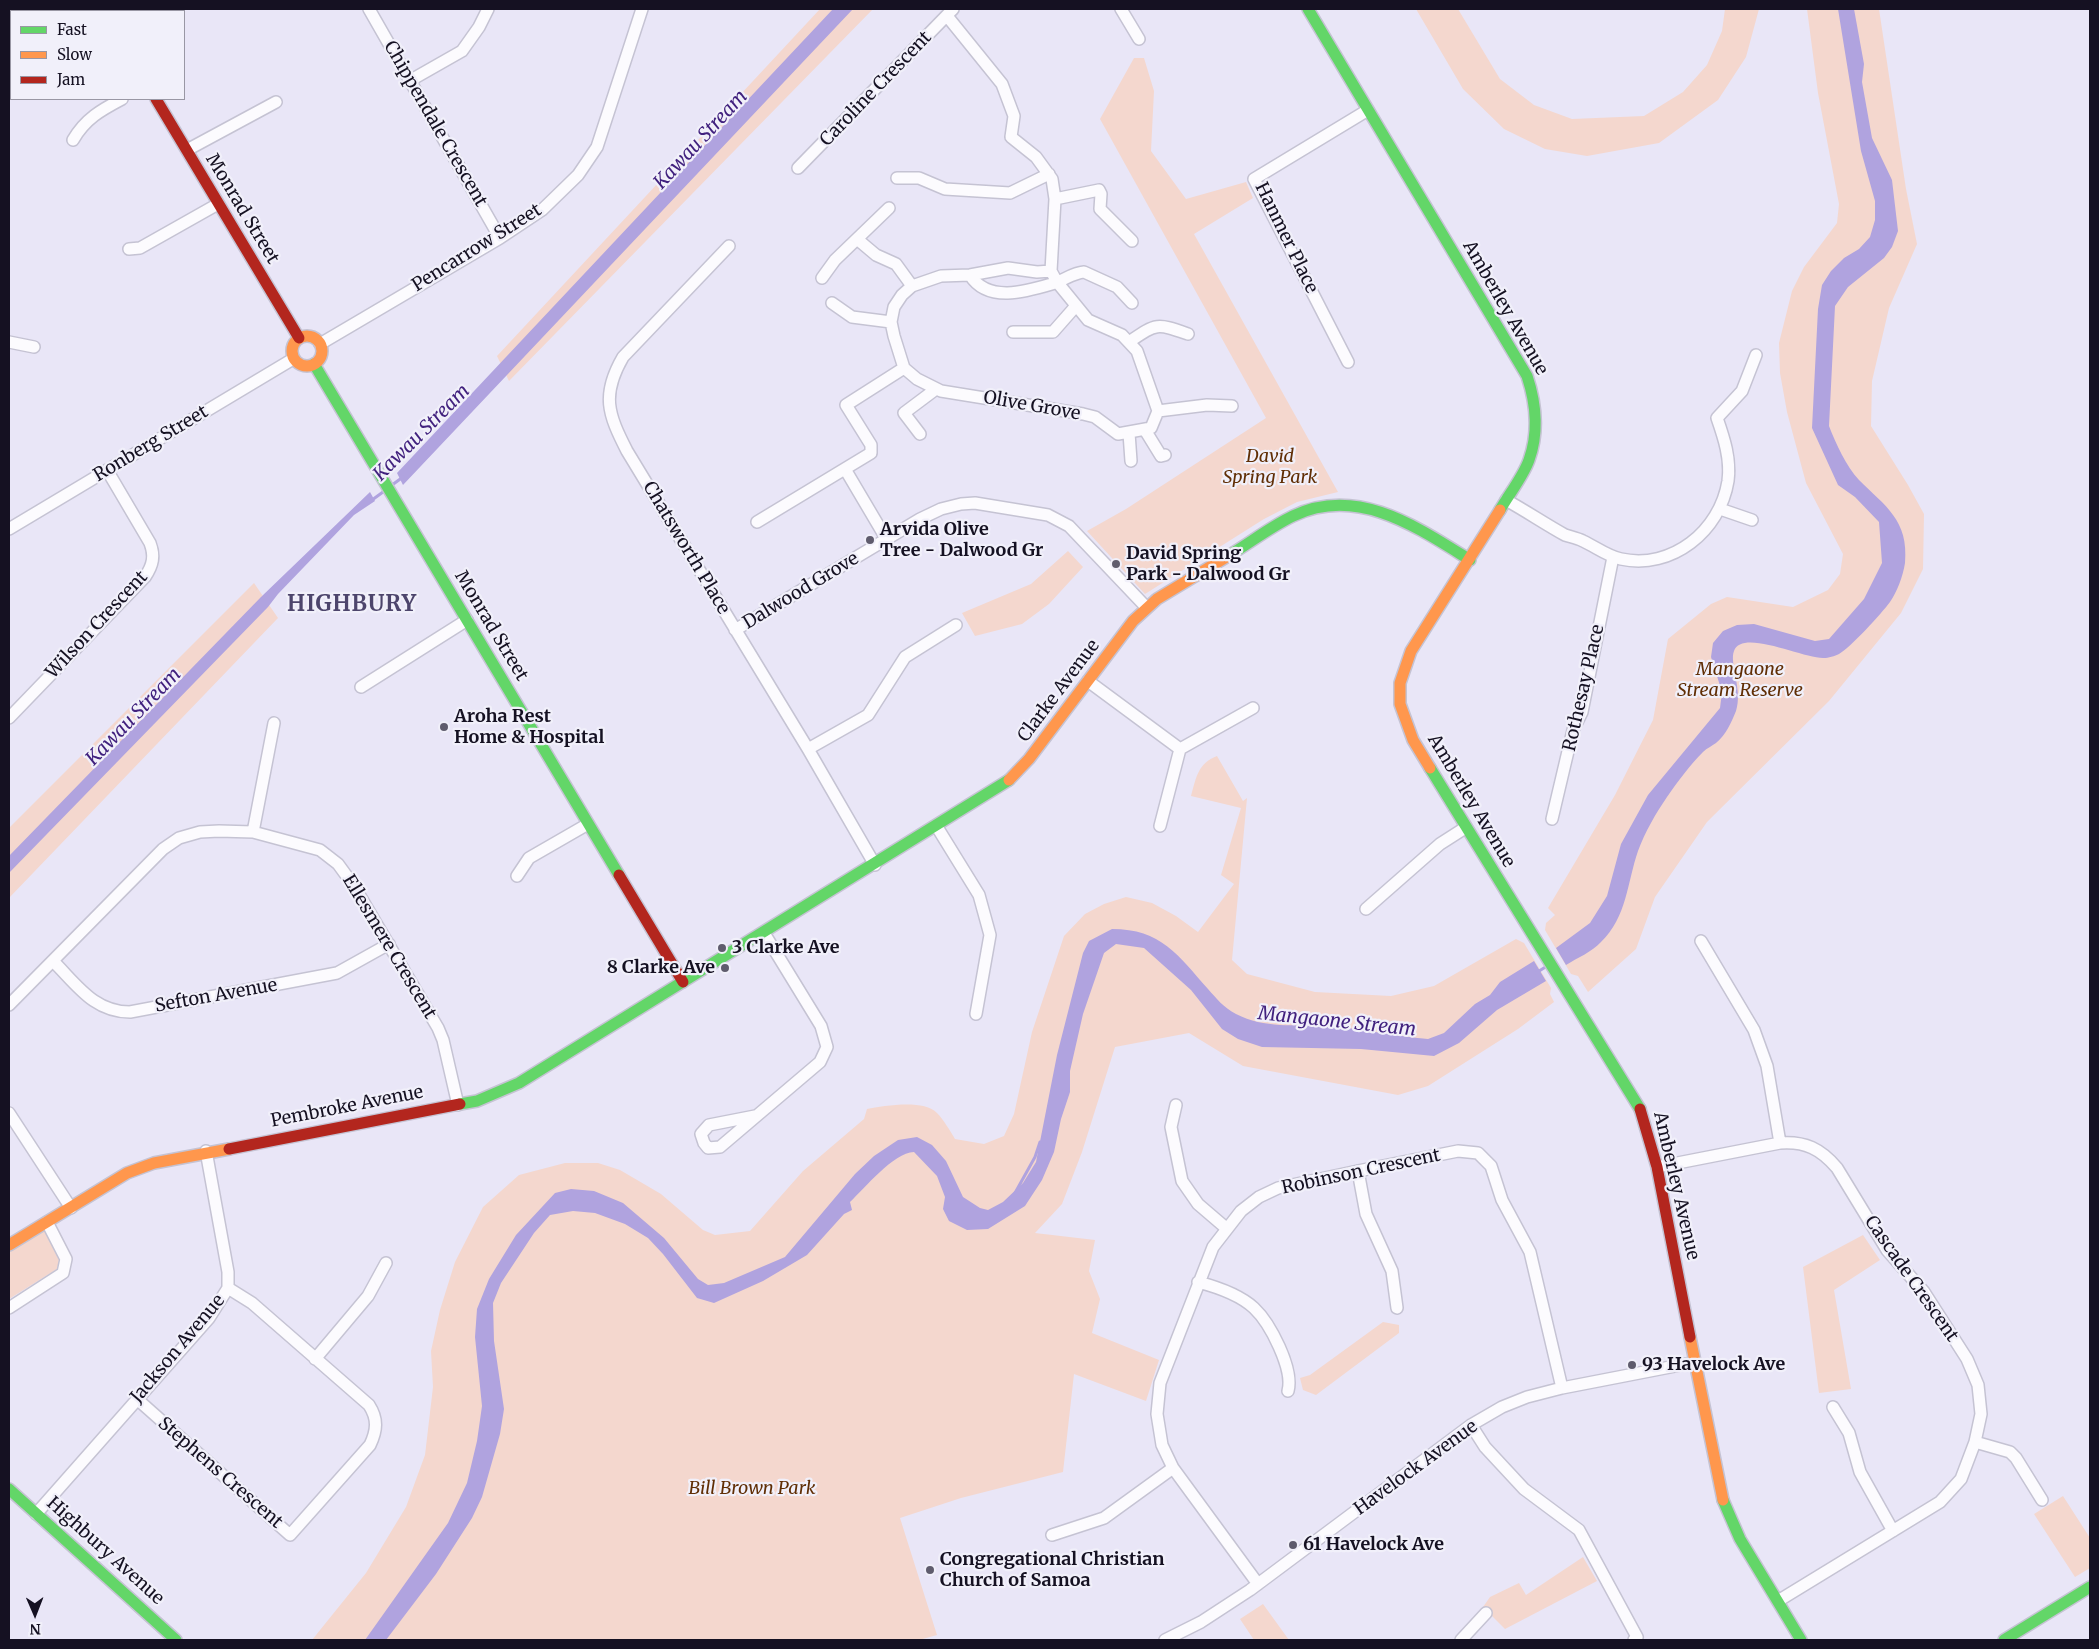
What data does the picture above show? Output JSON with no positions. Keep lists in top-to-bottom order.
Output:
{
  "streets": {
    "street": [
      "Caroline Crescent",
      "Chippendale Crescent",
      "Monrad Street",
      "Hanmer Place",
      "Pencarrow Street",
      "Amberley Avenue",
      "Olive Grove",
      "Ronberg Street",
      "Chatsworth Place",
      "Dalwood Grove",
      "Wilson Crescent",
      "Rothesay Place",
      "Clarke Avenue",
      "Ellesmere Crescent",
      "Sefton Avenue",
      "Pembroke Avenue",
      "Robinson Crescent",
      "Cascade Crescent",
      "Jackson Avenue",
      "Havelock Avenue",
      "Stephens Crescent",
      "Highbury Avenue"
    ]
  },
  "crossings": [
    ["Chippendale Crescent", "Pencarrow Street"],
    ["Monrad Street", "Pencarrow Street"],
    ["Monrad Street", "Ronberg Street"],
    ["Monrad Street", "Clarke Avenue"],
    ["Monrad Street", "Pembroke Avenue"],
    ["Hanmer Place", "Amberley Avenue"],
    ["Pencarrow Street", "Ronberg Street"],
    ["Amberley Avenue", "Clarke Avenue"],
    ["Amberley Avenue", "Cascade Crescent"],
    ["Amberley Avenue", "Havelock Avenue"],
    ["Ronberg Street", "Wilson Crescent"],
    ["Chatsworth Place", "Dalwood Grove"],
    ["Chatsworth Place", "Clarke Avenue"],
    ["Dalwood Grove", "Clarke Avenue"],
    ["Clarke Avenue", "Pembroke Avenue"],
    ["Ellesmere Crescent", "Sefton Avenue"],
    ["Ellesmere Crescent", "Pembroke Avenue"],
    ["Pembroke Avenue", "Jackson Avenue"],
    ["Robinson Crescent", "Havelock Avenue"],
    ["Jackson Avenue", "Stephens Crescent"],
    ["Jackson Avenue", "Highbury Avenue"]
  ],
  "districts": ["HIGHBURY"],
  "water": ["Kawau Stream", "Mangaone Stream"],
  "parks": ["David Spring Park", "Mangaone Stream Reserve", "Bill Brown Park"],
  "places": [
    "Arvida Olive Tree - Dalwood Gr",
    "David Spring Park - Dalwood Gr",
    "Aroha Rest Home & Hospital",
    "3 Clarke Ave",
    "8 Clarke Ave",
    "93 Havelock Ave",
    "61 Havelock Ave",
    "Congregational Christian Church of Samoa"
  ],
  "legend": ["Fast", "Slow", "Jam"],
  "north": "bottom"
}
